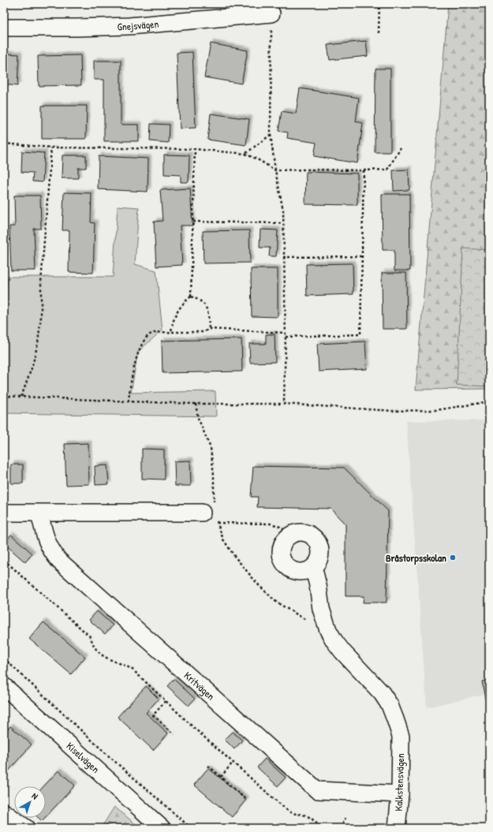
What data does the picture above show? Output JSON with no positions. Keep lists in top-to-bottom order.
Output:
{
  "streets": {
    "street": [
      "Gnejsvägen",
      "Kritvägen",
      "Kiselvägen",
      "Kalkstensvägen"
    ]
  },
  "crossings": [
    ["Kritvägen", "Kalkstensvägen"]
  ],
  "places": ["Bråstorpsskolan"],
  "north": "top right"
}
